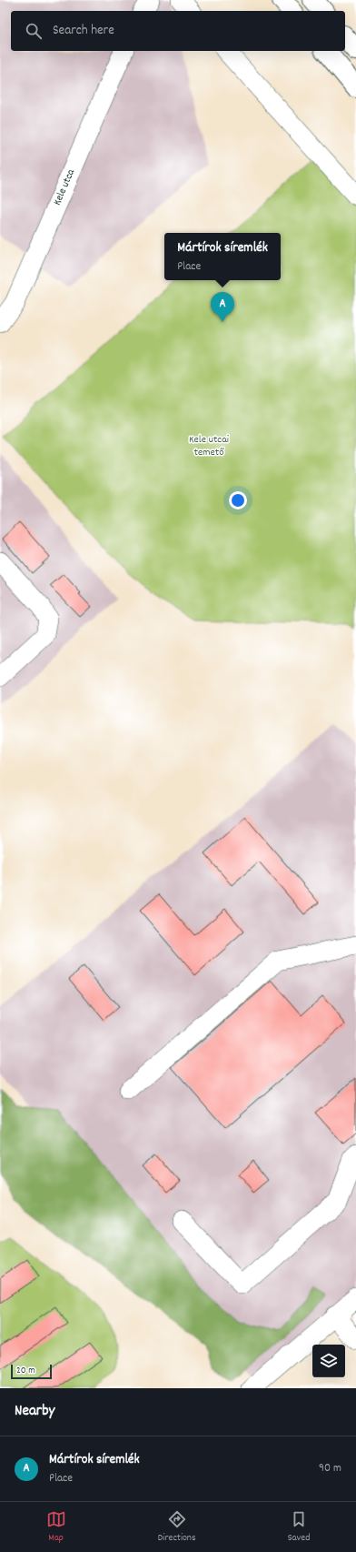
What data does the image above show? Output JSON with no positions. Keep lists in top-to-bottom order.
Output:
{
  "streets": {
    "street": ["Kele utca"]
  },
  "parks": ["Kele utcai temető"],
  "scale_bar": "20 m",
  "page": {
    "search": "Search here",
    "popup": ["Mártírok síremlék", "Place"],
    "pins": "A",
    "scale": "20 m",
    "heading": "Nearby",
    "list": [
      {
        "mark": "A",
        "name": "Mártírok síremlék",
        "note": "Place",
        "value": "90 m"
      }
    ],
    "nav": ["Map", "Directions", "Saved"]
  }
}
